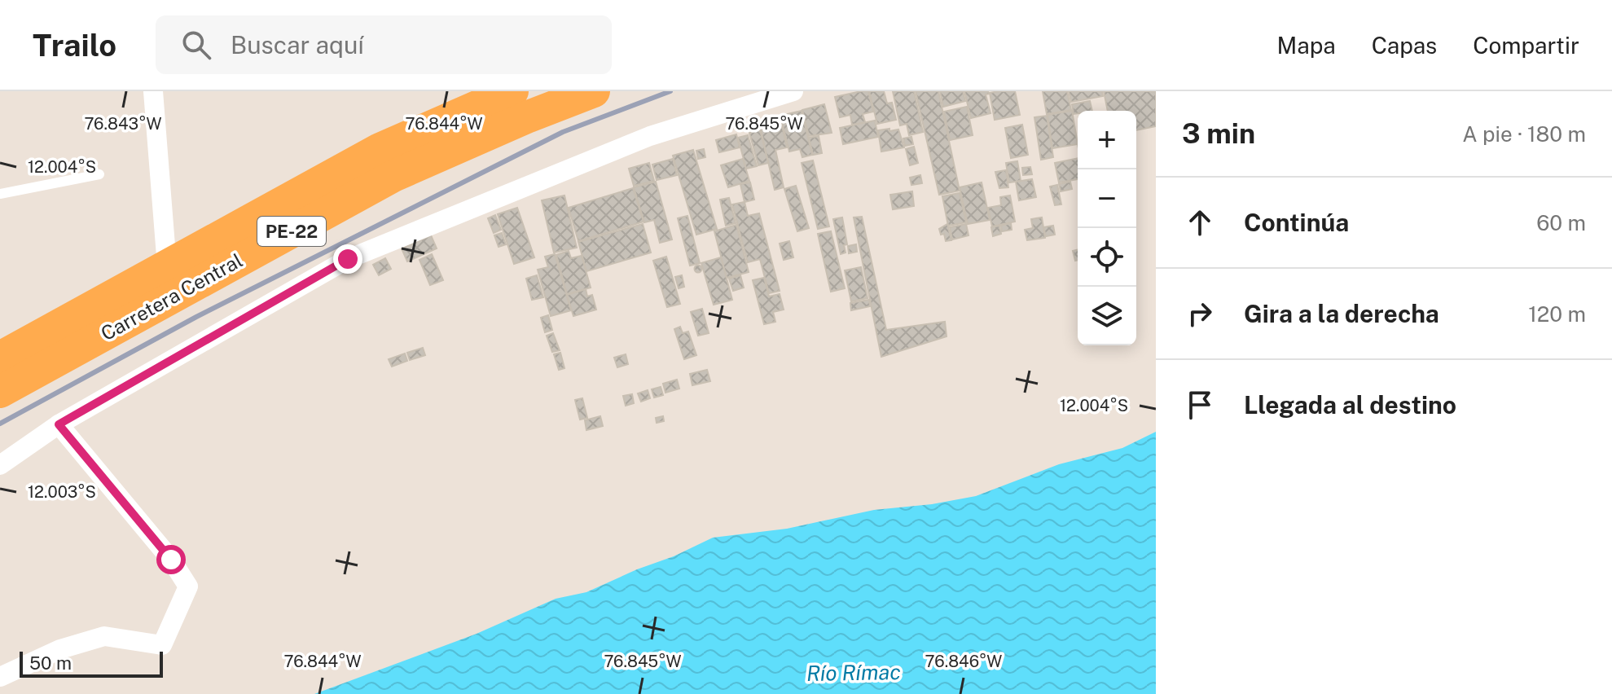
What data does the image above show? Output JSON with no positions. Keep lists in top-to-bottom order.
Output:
{
  "streets": {
    "highway": ["PE-22", "Carretera Central"]
  },
  "water": ["Río Rímac"],
  "scale_bar": "50 m",
  "page": {
    "header": "Trailo",
    "search": "Buscar aquí",
    "nav": ["Mapa", "Capas", "Compartir"],
    "heading": ["3 min", "A pie · 180 m"],
    "map_buttons": ["+", "−"],
    "list": [
      ["Continúa", "60 m"],
      ["Gira a la derecha", "120 m"],
      "Llegada al destino"
    ],
    "scale": "50 m"
  },
  "coordinates": [
    "76.843°W",
    "76.844°W",
    "76.845°W",
    "12.004°S",
    "12.003°S",
    "76.846°W"
  ]
}
